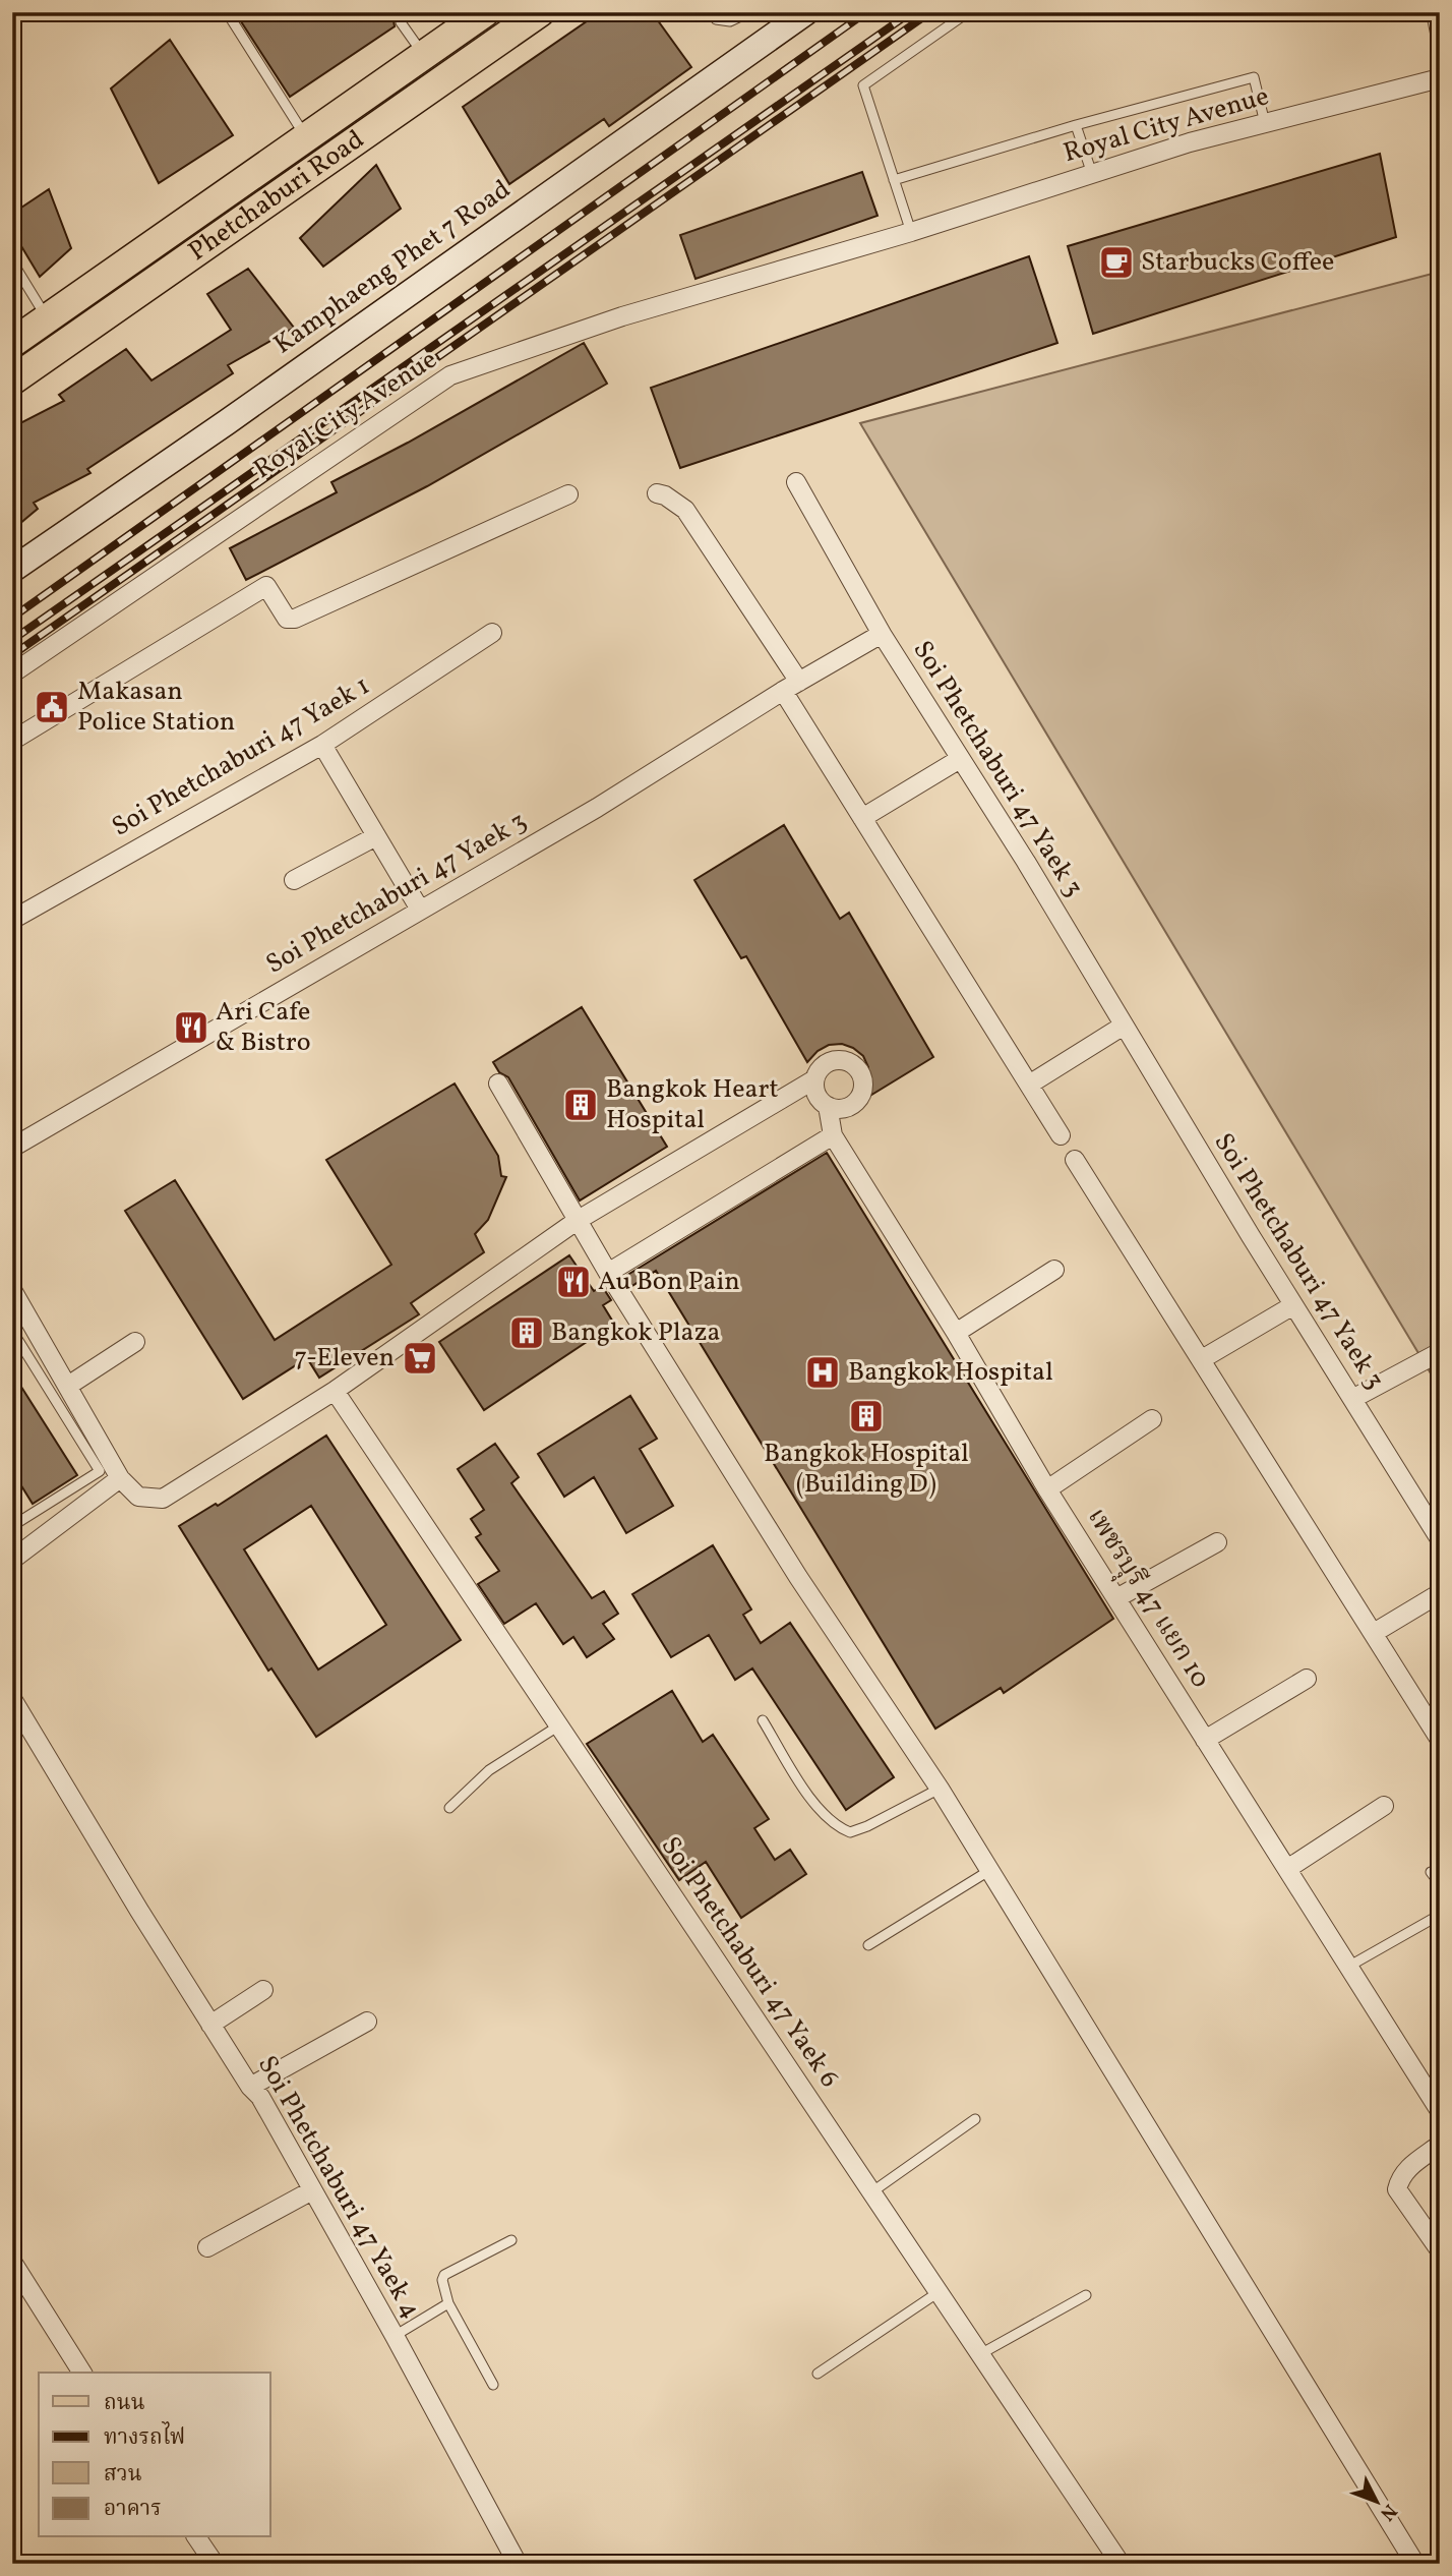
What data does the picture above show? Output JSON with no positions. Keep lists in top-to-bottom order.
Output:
{
  "streets": {
    "main road": ["Phetchaburi Road"],
    "street": [
      "Royal City Avenue",
      "Kamphaeng Phet 7 Road",
      "Soi Phetchaburi 47 Yaek 1",
      "Soi Phetchaburi 47 Yaek 3",
      "เพชรบุุรี 47 แยก 10",
      "Soi Phetchaburi 47 Yaek 6",
      "Soi Phetchaburi 47 Yaek 4"
    ]
  },
  "places": {
    "cafe": ["Starbucks Coffee"],
    "public building": ["Makasan Police Station"],
    "restaurant": ["Ari Cafe & Bistro", "Au Bon Pain"],
    "building": ["Bangkok Heart Hospital", "Bangkok Plaza", "Bangkok Hospital (Building D)"],
    "supermarket": ["7-Eleven"],
    "hospital": ["Bangkok Hospital"]
  },
  "legend": [
    "ถนน",
    "ทางรถไฟ",
    "สวน",
    "อาคาร"
  ],
  "north": "bottom right"
}
